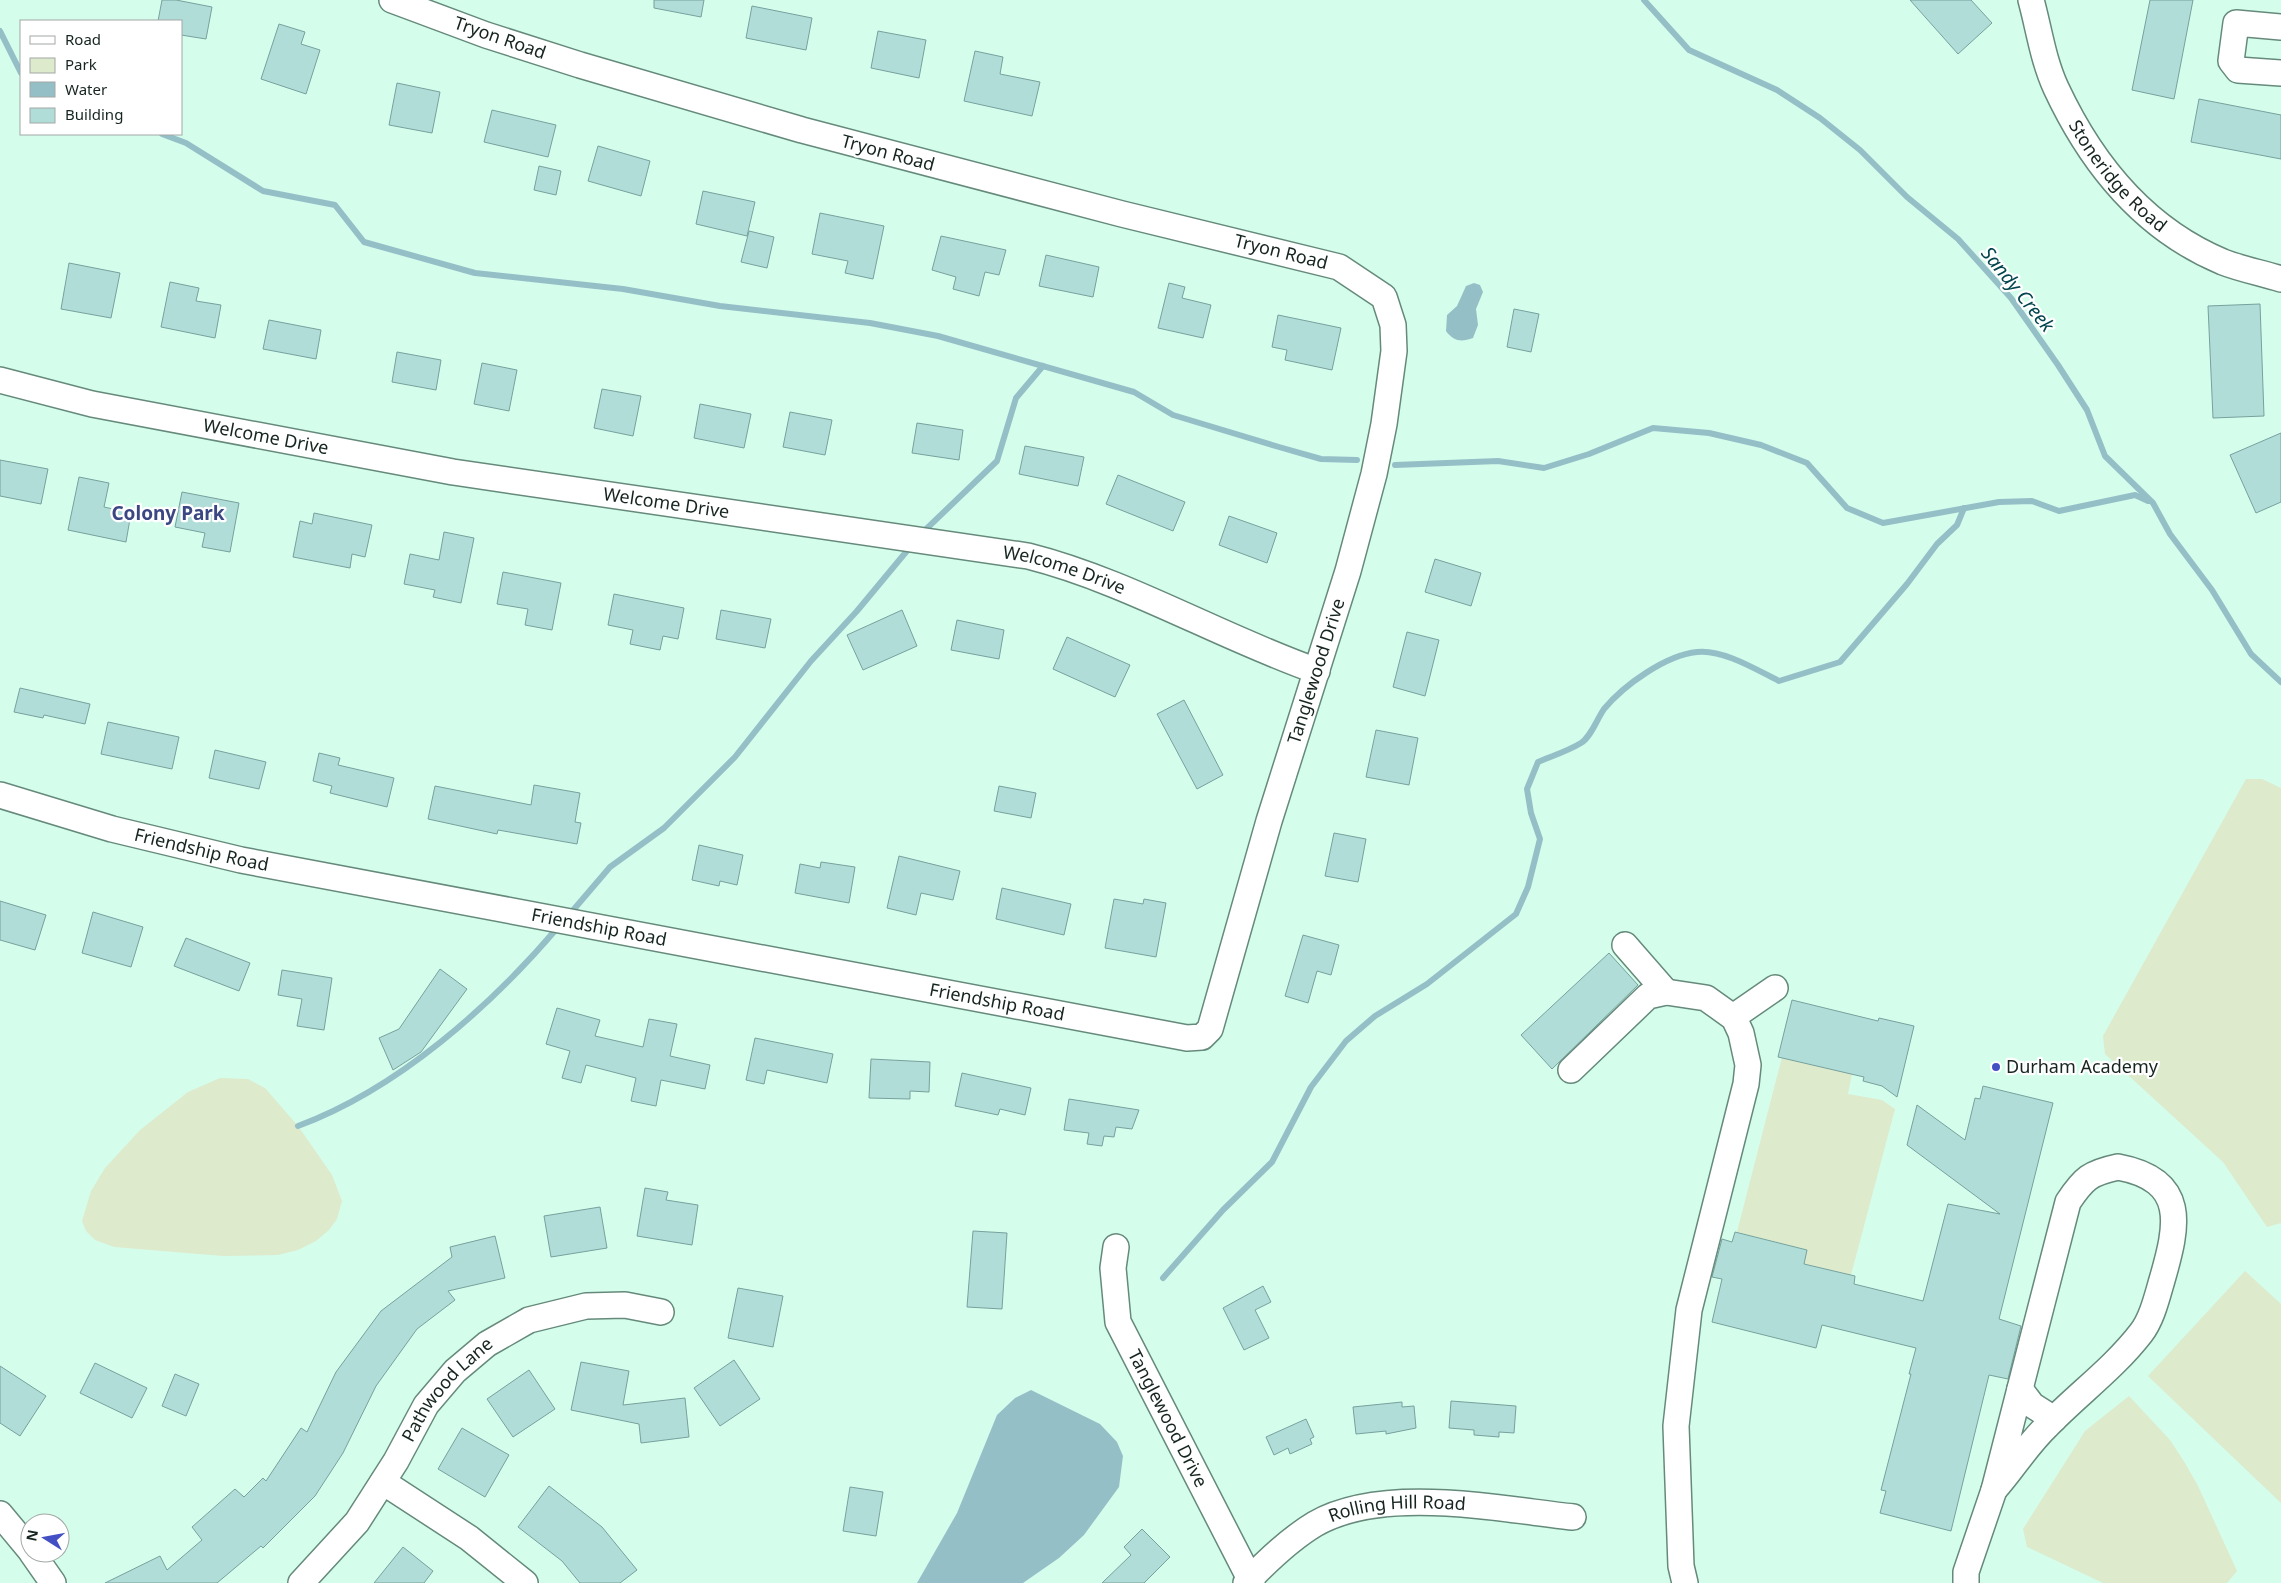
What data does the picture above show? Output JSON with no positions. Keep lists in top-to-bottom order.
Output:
{
  "streets": {
    "street": [
      "Tryon Road",
      "Stoneridge Road",
      "Welcome Drive",
      "Tanglewood Drive",
      "Friendship Road",
      "Pathwood Lane",
      "Rolling Hill Road"
    ]
  },
  "crossings": [
    ["Tryon Road", "Tanglewood Drive"],
    ["Welcome Drive", "Tanglewood Drive"],
    ["Tanglewood Drive", "Friendship Road"],
    ["Tanglewood Drive", "Rolling Hill Road"]
  ],
  "districts": ["Colony Park"],
  "water": ["Sandy Creek"],
  "places": ["Durham Academy"],
  "legend": [
    "Road",
    "Park",
    "Water",
    "Building"
  ],
  "north": "left"
}
